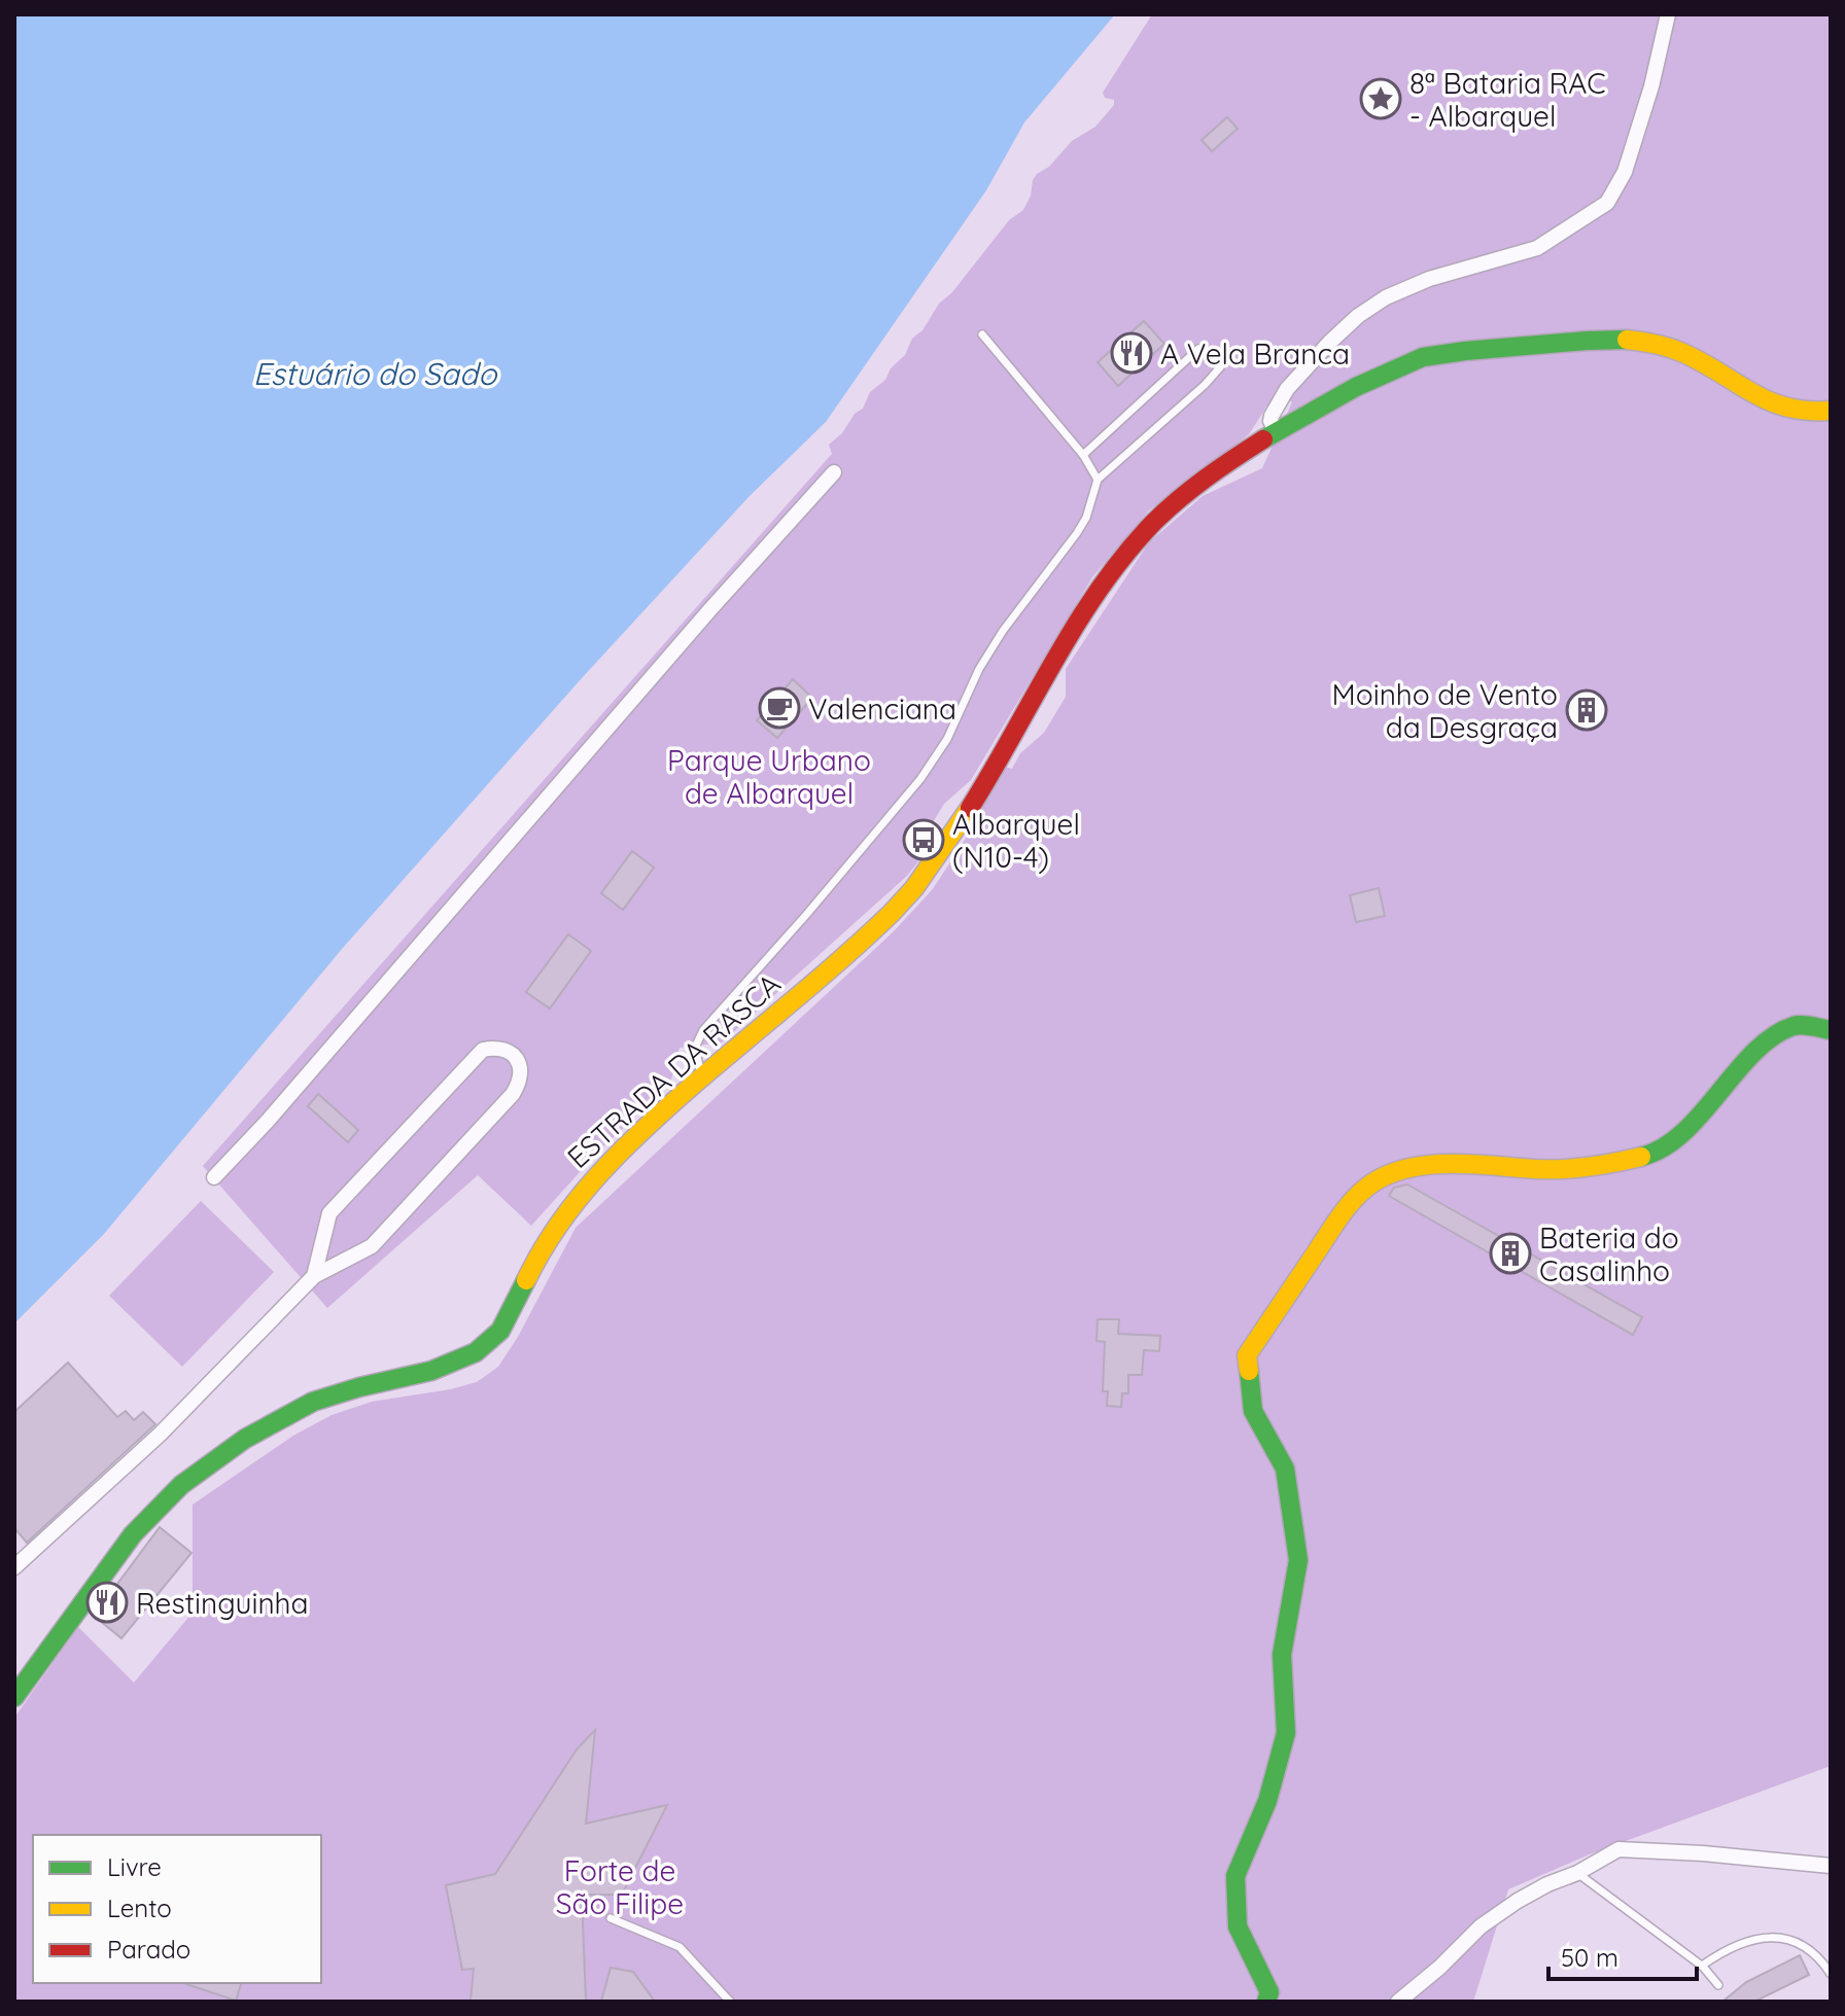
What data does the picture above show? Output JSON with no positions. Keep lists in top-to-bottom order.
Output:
{
  "streets": {
    "main road": ["ESTRADA DA RASCA"]
  },
  "water": ["Estuário do Sado"],
  "parks": ["Parque Urbano de Albarquel", "Forte de São Filipe"],
  "places": {
    "place": ["8ª Bataria RAC - Albarquel"],
    "restaurant": ["A Vela Branca", "Restinguinha"],
    "cafe": ["Valenciana"],
    "building": ["Moinho de Vento da Desgraça", "Bateria do Casalinho"],
    "bus stop": ["Albarquel (N10-4)"]
  },
  "legend": ["Livre", "Lento", "Parado"],
  "scale_bar": "50 m"
}
